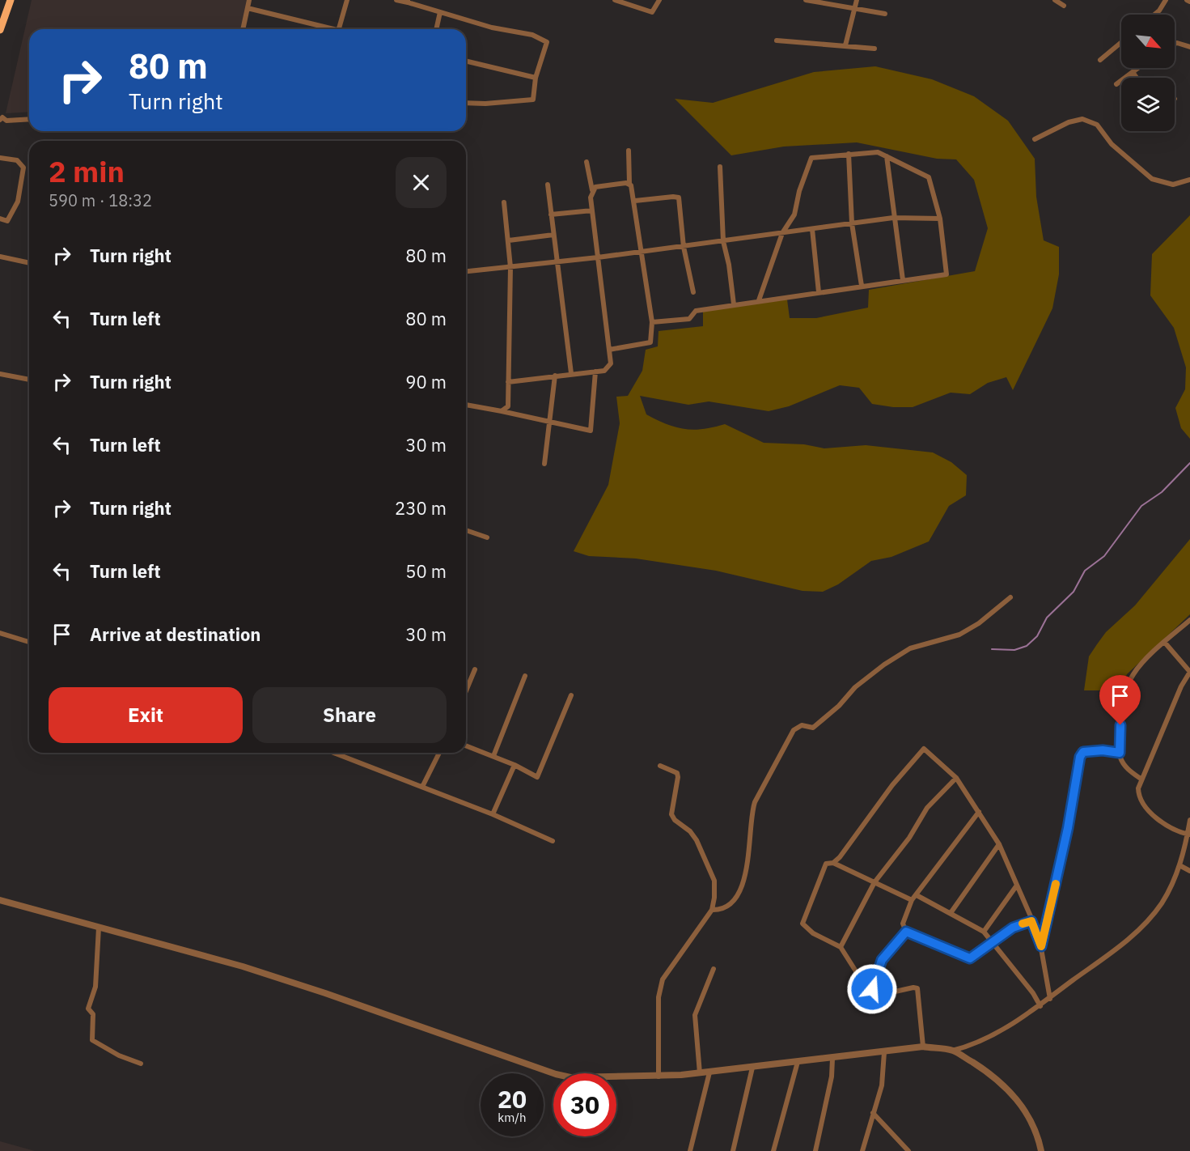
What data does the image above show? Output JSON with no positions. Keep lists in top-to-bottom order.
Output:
{
  "north": "bottom right",
  "page": {
    "turn": ["80 m", "Turn right"],
    "heading": ["2 min", "590 m · 18:32"],
    "list": [
      {
        "name": "Turn right",
        "value": "80 m"
      },
      {
        "name": "Turn left",
        "value": "80 m"
      },
      {
        "name": "Turn right",
        "value": "90 m"
      },
      {
        "name": "Turn left",
        "value": "30 m"
      },
      {
        "name": "Turn right",
        "value": "230 m"
      },
      {
        "name": "Turn left",
        "value": "50 m"
      },
      {
        "name": "Arrive at destination",
        "value": "30 m"
      }
    ],
    "buttons": ["Exit", "Share"],
    "speed": "20 km/h",
    "limit": "30"
  }
}
